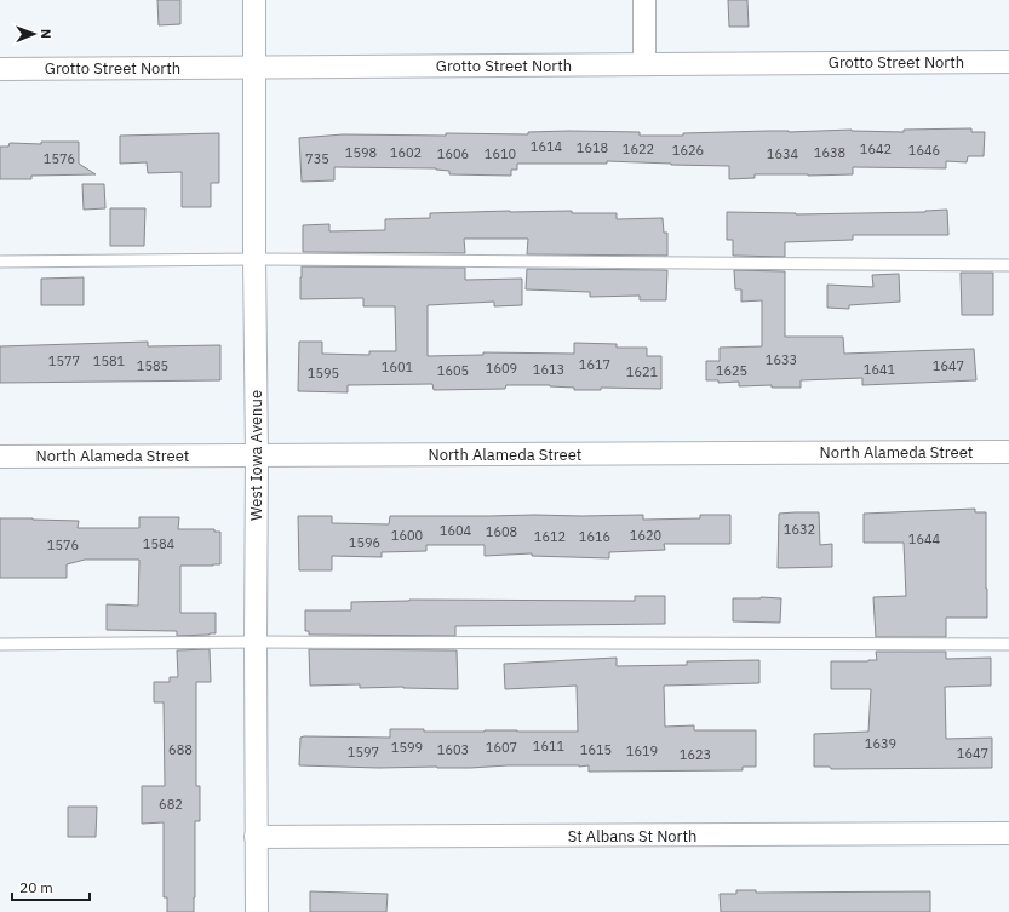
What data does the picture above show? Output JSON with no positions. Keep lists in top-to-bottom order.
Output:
{
  "streets": {
    "street": [
      "Grotto Street North",
      "North Alameda Street",
      "West Iowa Avenue",
      "St Albans St North"
    ]
  },
  "crossings": [
    ["Grotto Street North", "West Iowa Avenue"],
    ["North Alameda Street", "West Iowa Avenue"],
    ["West Iowa Avenue", "St Albans St North"]
  ],
  "house_numbers": [
    "1614",
    "1618",
    "1622",
    "1642",
    "1626",
    "1646",
    "1598",
    "1602",
    "1638",
    "1606",
    "1610",
    "1634",
    "1576",
    "735",
    "1633",
    "1577",
    "1581",
    "1617",
    "1585",
    "1647",
    "1601",
    "1609",
    "1613",
    "1641",
    "1605",
    "1625",
    "1621",
    "1595",
    "1632",
    "1604",
    "1608",
    "1600",
    "1620",
    "1612",
    "1616",
    "1644",
    "1596",
    "1584",
    "1576",
    "1639",
    "1611",
    "1599",
    "1607",
    "688",
    "1603",
    "1615",
    "1619",
    "1597",
    "1647",
    "1623",
    "682"
  ],
  "scale_bar": "20 m",
  "north": "right"
}
